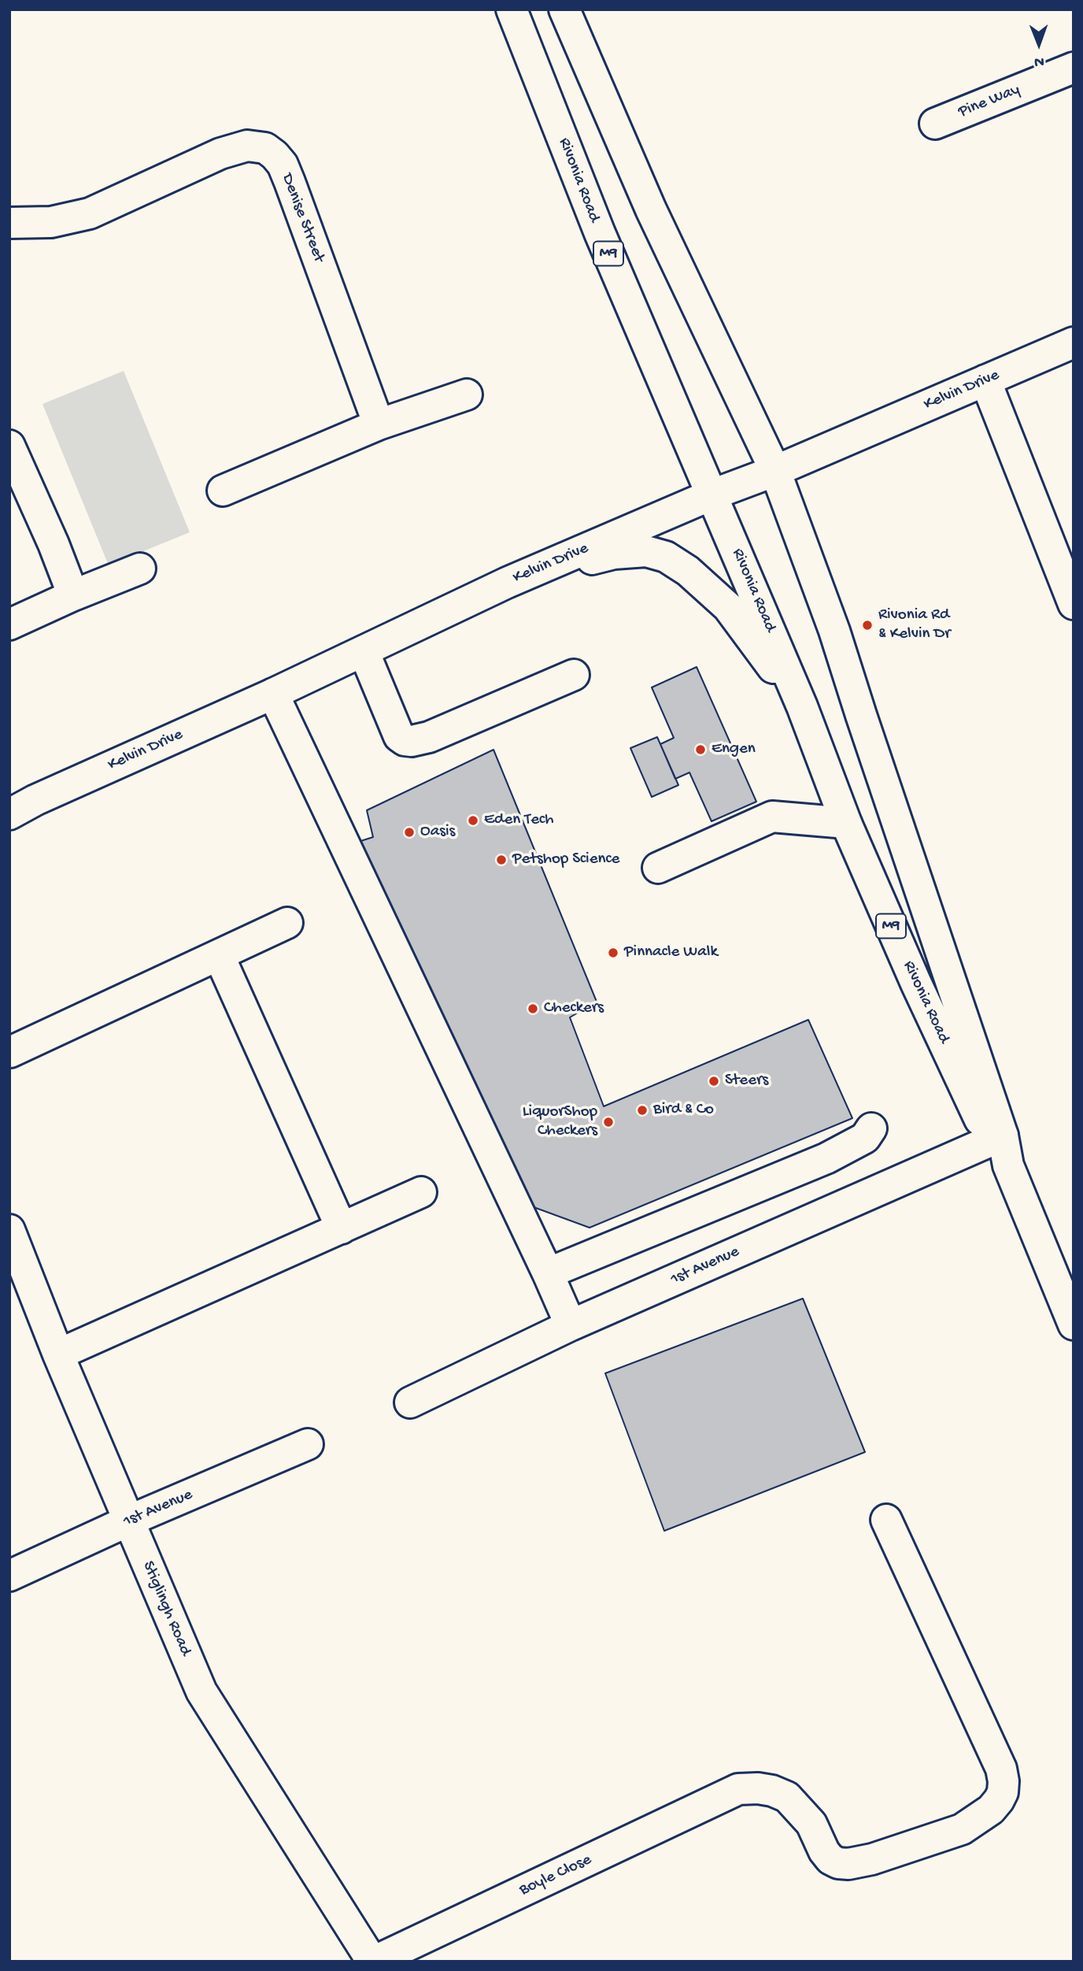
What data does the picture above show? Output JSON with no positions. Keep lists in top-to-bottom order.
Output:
{
  "streets": {
    "street": [
      "Pine Way",
      "Rivonia Road",
      "Denise Street",
      "M9",
      "Kelvin Drive",
      "1st Avenue",
      "Stiglingh Road",
      "Boyle Close"
    ]
  },
  "crossings": [
    ["Rivonia Road", "Kelvin Drive"],
    ["Rivonia Road", "1st Avenue"],
    ["1st Avenue", "Stiglingh Road"],
    ["Stiglingh Road", "Boyle Close"]
  ],
  "places": [
    "Rivonia Rd & Kelvin Dr",
    "Engen",
    "Eden Tech",
    "Oasis",
    "Petshop Science",
    "Pinnacle Walk",
    "Checkers",
    "Steers",
    "Bird & Co",
    "LiquorShop Checkers"
  ],
  "north": "bottom"
}
